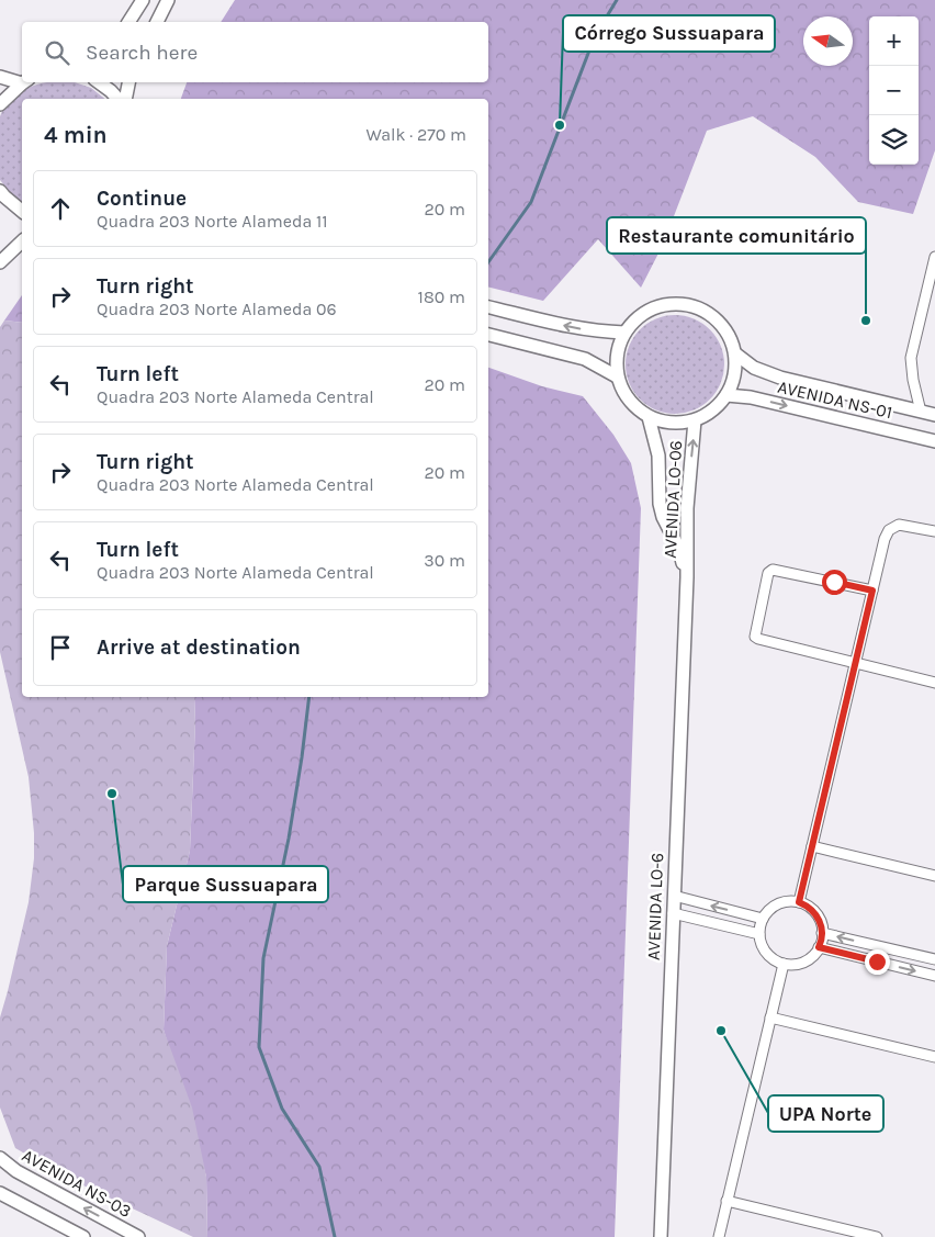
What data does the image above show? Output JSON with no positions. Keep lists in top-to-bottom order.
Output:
{
  "streets": {
    "street": [
      "AVENIDA NS-01",
      "AVENIDA LO-06",
      "AVENIDA LO-6",
      "AVENIDA NS-03"
    ]
  },
  "crossings": [
    ["AVENIDA NS-01", "AVENIDA LO-06"],
    ["AVENIDA LO-06", "AVENIDA LO-6"]
  ],
  "places": [
    "Córrego Sussuapara",
    "Restaurante comunitário",
    "Parque Sussuapara",
    "UPA Norte"
  ],
  "north": "left",
  "page": {
    "map_buttons": ["+", "−"],
    "search": "Search here",
    "heading": ["4 min", "Walk · 270 m"],
    "list": [
      ["Continue", "Quadra 203 Norte Alameda 11", "20 m"],
      ["Turn right", "Quadra 203 Norte Alameda 06", "180 m"],
      ["Turn left", "Quadra 203 Norte Alameda Central", "20 m"],
      ["Turn right", "Quadra 203 Norte Alameda Central", "20 m"],
      ["Turn left", "Quadra 203 Norte Alameda Central", "30 m"],
      "Arrive at destination"
    ]
  }
}
